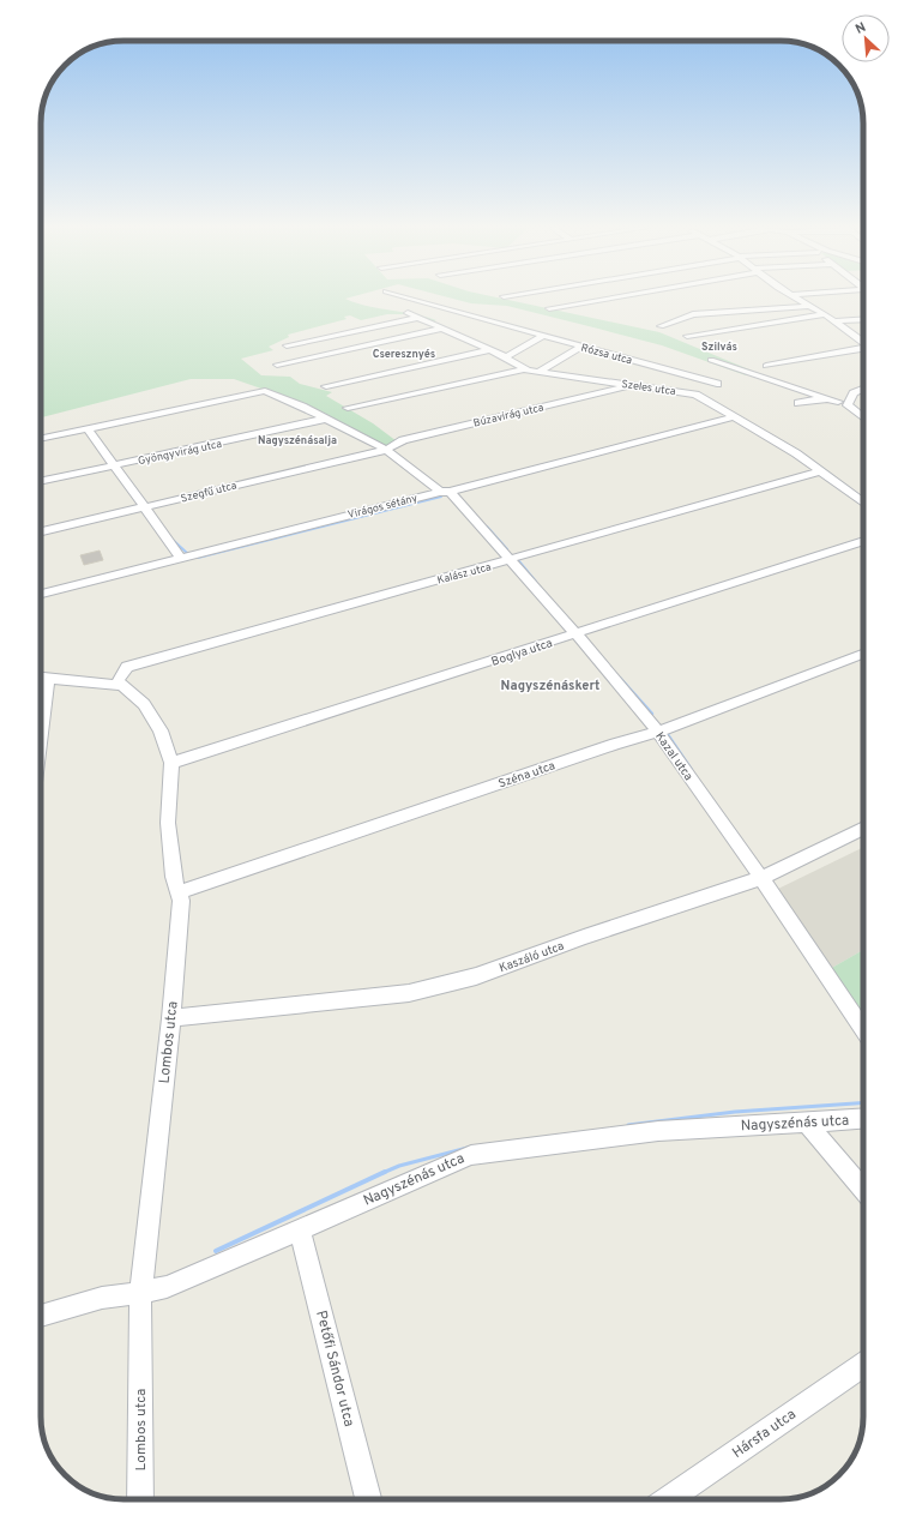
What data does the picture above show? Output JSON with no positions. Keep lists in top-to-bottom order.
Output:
{
  "streets": {
    "street": [
      "Rózsa utca",
      "Szeles utca",
      "Búzavirág utca",
      "Gyöngyvirág utca",
      "Szegfű utca",
      "Virágos sétány",
      "Kalász utca",
      "Boglya utca",
      "Kazal utca",
      "Széna utca",
      "Kaszáló utca",
      "Lombos utca",
      "Nagyszénás utca",
      "Petőfi Sándor utca",
      "Hársfa utca"
    ]
  },
  "crossings": [
    ["Rózsa utca", "Szeles utca"],
    ["Szeles utca", "Búzavirág utca"],
    ["Szeles utca", "Virágos sétány"],
    ["Szeles utca", "Kalász utca"],
    ["Búzavirág utca", "Szegfű utca"],
    ["Búzavirág utca", "Kazal utca"],
    ["Gyöngyvirág utca", "Kazal utca"],
    ["Szegfű utca", "Kazal utca"],
    ["Virágos sétány", "Kazal utca"],
    ["Kalász utca", "Kazal utca"],
    ["Kalász utca", "Lombos utca"],
    ["Boglya utca", "Kazal utca"],
    ["Boglya utca", "Lombos utca"],
    ["Kazal utca", "Széna utca"],
    ["Kazal utca", "Kaszáló utca"],
    ["Széna utca", "Lombos utca"],
    ["Kaszáló utca", "Lombos utca"],
    ["Lombos utca", "Nagyszénás utca"],
    ["Nagyszénás utca", "Petőfi Sándor utca"]
  ],
  "districts": [
    "Szilvás",
    "Cseresznyés",
    "Nagyszénásalja",
    "Nagyszénáskert"
  ],
  "north": "top left"
}
